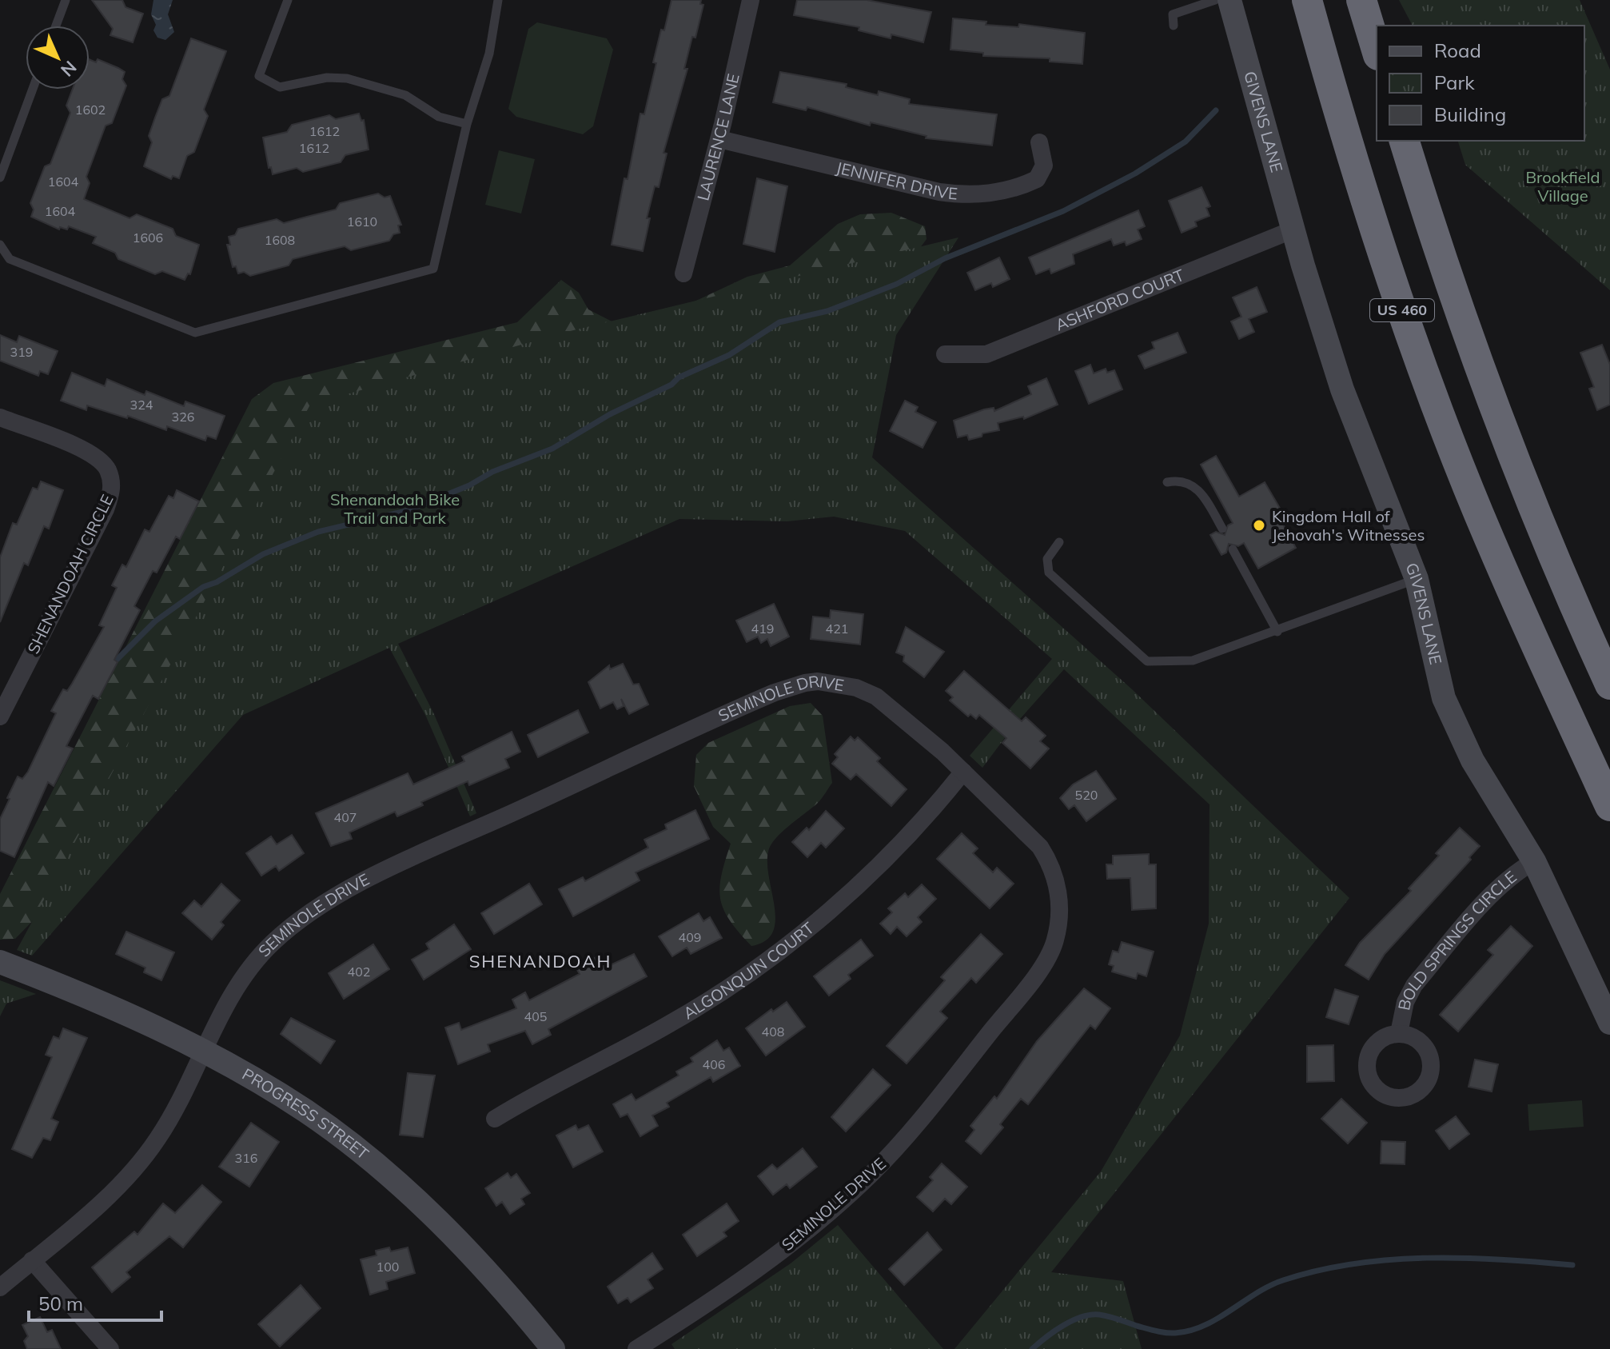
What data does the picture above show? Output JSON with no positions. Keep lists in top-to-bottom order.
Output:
{
  "streets": {
    "highway": ["US 460"],
    "street": [
      "GIVENS LANE",
      "LAURENCE LANE",
      "JENNIFER DRIVE",
      "ASHFORD COURT",
      "SHENANDOAH CIRCLE",
      "SEMINOLE DRIVE",
      "BOLD SPRINGS CIRCLE",
      "ALGONQUIN COURT",
      "PROGRESS STREET"
    ]
  },
  "crossings": [
    ["GIVENS LANE", "ASHFORD COURT"],
    ["GIVENS LANE", "BOLD SPRINGS CIRCLE"],
    ["LAURENCE LANE", "JENNIFER DRIVE"],
    ["SEMINOLE DRIVE", "ALGONQUIN COURT"],
    ["SEMINOLE DRIVE", "PROGRESS STREET"]
  ],
  "districts": ["SHENANDOAH"],
  "parks": ["Brookfield Village", "Shenandoah Bike Trail and Park"],
  "places": ["Kingdom Hall of Jehovah's Witnesses"],
  "house_numbers": [
    "1602",
    "1612",
    "1612",
    "1604",
    "1604",
    "1610",
    "1606",
    "1608",
    "319",
    "324",
    "326",
    "419",
    "421",
    "520",
    "407",
    "409",
    "402",
    "405",
    "408",
    "406",
    "316",
    "100"
  ],
  "legend": ["Road", "Park", "Building"],
  "scale_bar": "50 m",
  "north": "bottom right"
}
